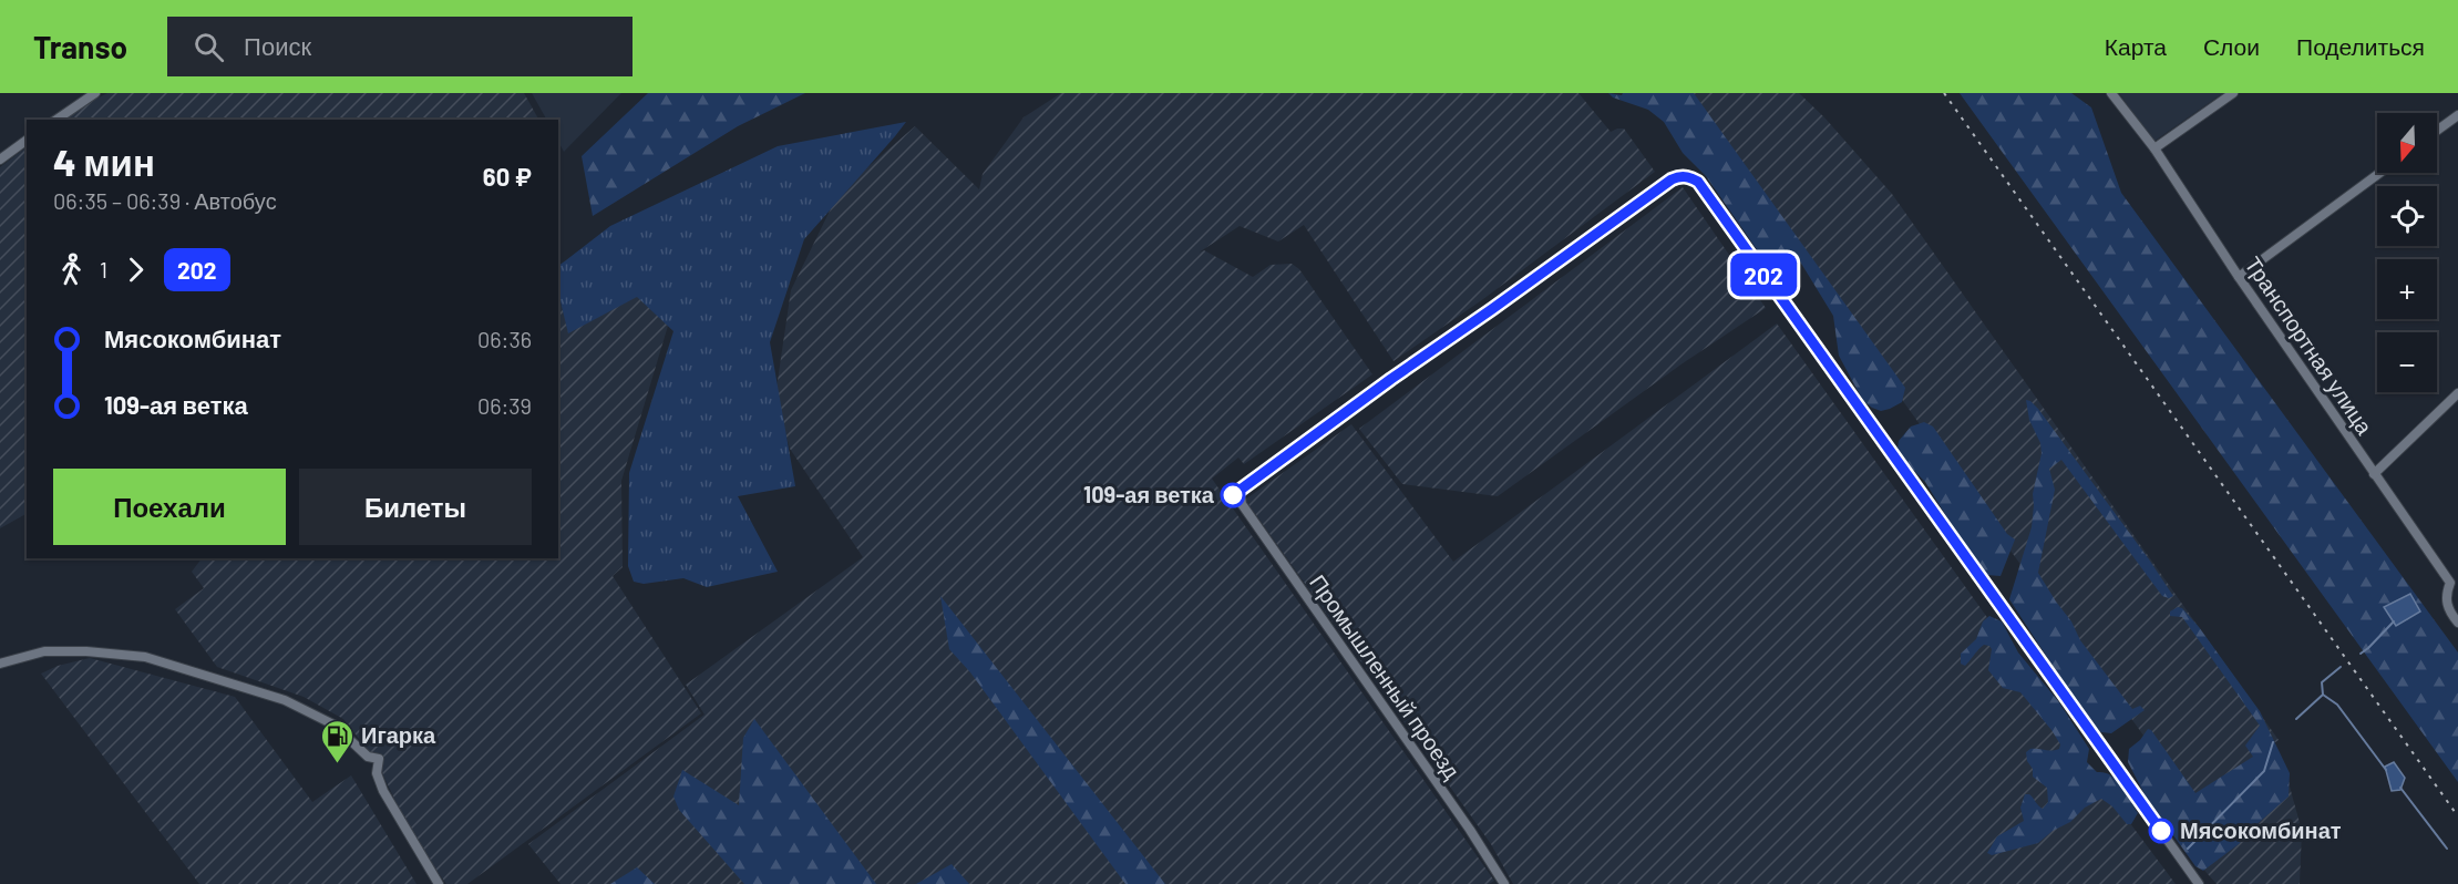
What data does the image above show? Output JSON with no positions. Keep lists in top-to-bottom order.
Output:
{
  "streets": {
    "street": ["Транспортная улица", "Промышленный проезд"]
  },
  "places": {
    "other": ["109-ая ветка", "Мясокомбинат"],
    "fuel station": ["Игарка"]
  },
  "lines": ["bus line 202"],
  "north": "bottom",
  "page": {
    "header": "Transo",
    "search": "Поиск",
    "nav": ["Карта", "Слои", "Поделиться"],
    "on_map": "202",
    "map_buttons": ["+", "−"],
    "heading": ["4 мин", "06:35 – 06:39 · Автобус", "60 ₽"],
    "legs": ["1", "202"],
    "list": [
      {
        "name": "Мясокомбинат",
        "value": "06:36"
      },
      {
        "name": "109-ая ветка",
        "value": "06:39"
      }
    ],
    "buttons": ["Поехали", "Билеты"]
  }
}
